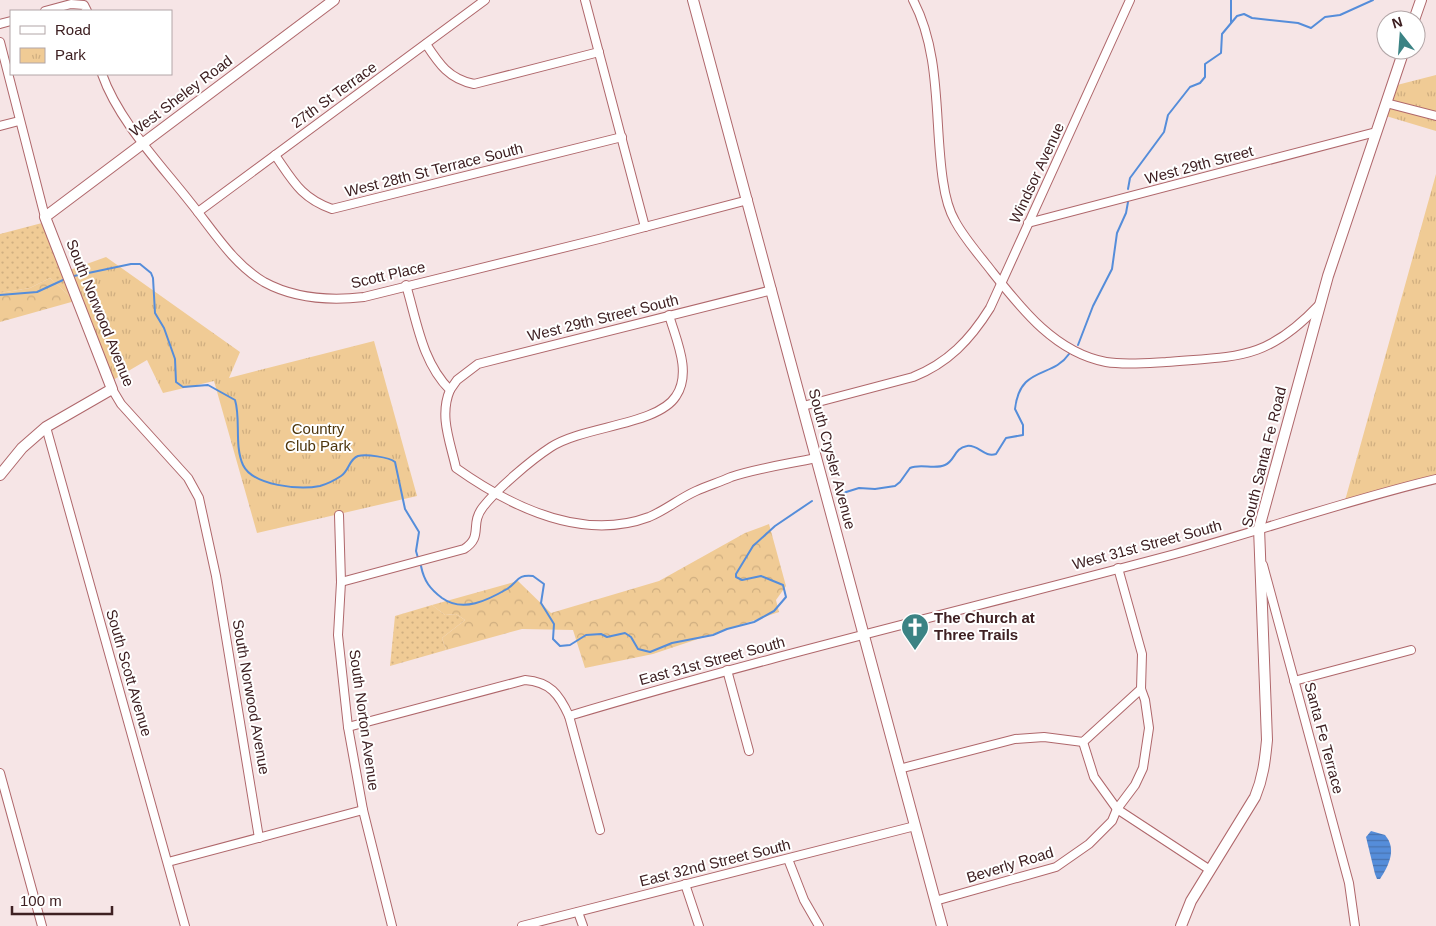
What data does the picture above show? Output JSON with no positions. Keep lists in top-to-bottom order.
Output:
{
  "streets": {
    "street": [
      "27th St Terrace",
      "West Sheley Road",
      "West 29th Street",
      "West 28th St Terrace South",
      "Windsor Avenue",
      "Scott Place",
      "South Norwood Avenue",
      "West 29th Street South",
      "South Santa Fe Road",
      "South Crysler Avenue",
      "West 31st Street South",
      "East 31st Street South",
      "South Scott Avenue",
      "South Norton Avenue",
      "Santa Fe Terrace",
      "East 32nd Street South",
      "Beverly Road"
    ]
  },
  "crossings": [
    ["27th St Terrace", "West 28th St Terrace South"],
    ["27th St Terrace", "Scott Place"],
    ["West Sheley Road", "Scott Place"],
    ["West Sheley Road", "South Norwood Avenue"],
    ["West 29th Street", "Windsor Avenue"],
    ["West 29th Street", "South Santa Fe Road"],
    ["Windsor Avenue", "South Crysler Avenue"],
    ["Scott Place", "South Crysler Avenue"],
    ["West 29th Street South", "South Crysler Avenue"],
    ["South Santa Fe Road", "West 31st Street South"],
    ["South Santa Fe Road", "Santa Fe Terrace"],
    ["South Crysler Avenue", "West 31st Street South"],
    ["South Crysler Avenue", "East 31st Street South"],
    ["South Crysler Avenue", "East 32nd Street South"],
    ["South Crysler Avenue", "Beverly Road"],
    ["West 31st Street South", "East 31st Street South"],
    ["West 31st Street South", "Beverly Road"]
  ],
  "parks": ["Country Club Park"],
  "places": {
    "church": ["The Church at Three Trails"]
  },
  "legend": ["Road", "Park"],
  "scale_bar": "100 m",
  "north": "top"
}
